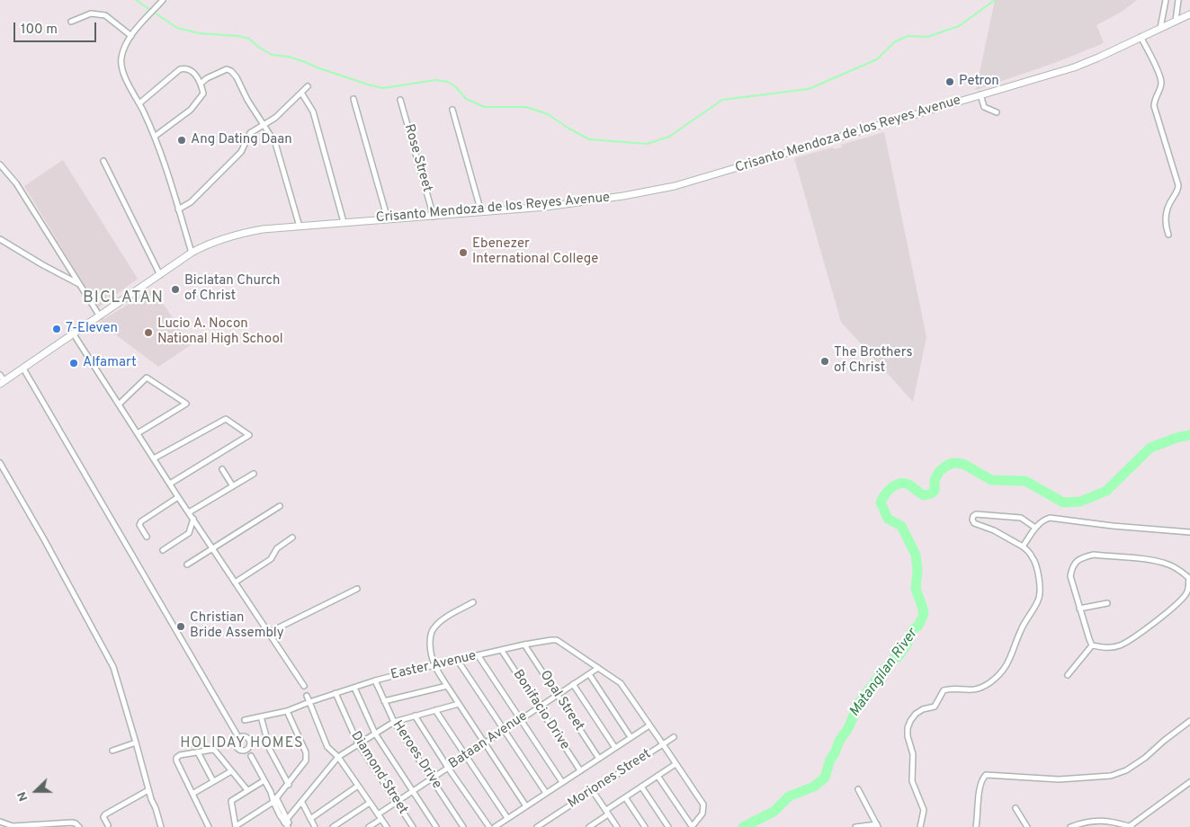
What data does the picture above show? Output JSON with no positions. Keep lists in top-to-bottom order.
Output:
{
  "streets": {
    "main road": ["Crisanto Mendoza de los Reyes Avenue"],
    "street": [
      "Rose Street",
      "Easter Avenue",
      "Opal Street",
      "Bonifacio Drive",
      "Bataan Avenue",
      "Heroes Drive",
      "Diamond Street",
      "Moriones Street"
    ]
  },
  "crossings": [
    ["Crisanto Mendoza de los Reyes Avenue", "Rose Street"],
    ["Easter Avenue", "Opal Street"],
    ["Easter Avenue", "Bonifacio Drive"],
    ["Easter Avenue", "Bataan Avenue"],
    ["Easter Avenue", "Heroes Drive"],
    ["Easter Avenue", "Diamond Street"],
    ["Easter Avenue", "Moriones Street"],
    ["Opal Street", "Bataan Avenue"],
    ["Bonifacio Drive", "Bataan Avenue"],
    ["Bataan Avenue", "Heroes Drive"],
    ["Bataan Avenue", "Diamond Street"]
  ],
  "districts": ["BICLATAN", "HOLIDAY HOMES"],
  "water": ["Matangilan River"],
  "places": [
    "Petron",
    "Ang Dating Daan",
    "Ebenezer International College",
    "Biclatan Church of Christ",
    "7-Eleven",
    "Lucio A. Nocon National High School",
    "The Brothers of Christ",
    "Alfamart",
    "Christian Bride Assembly"
  ],
  "scale_bar": "100 m",
  "north": "left"
}
